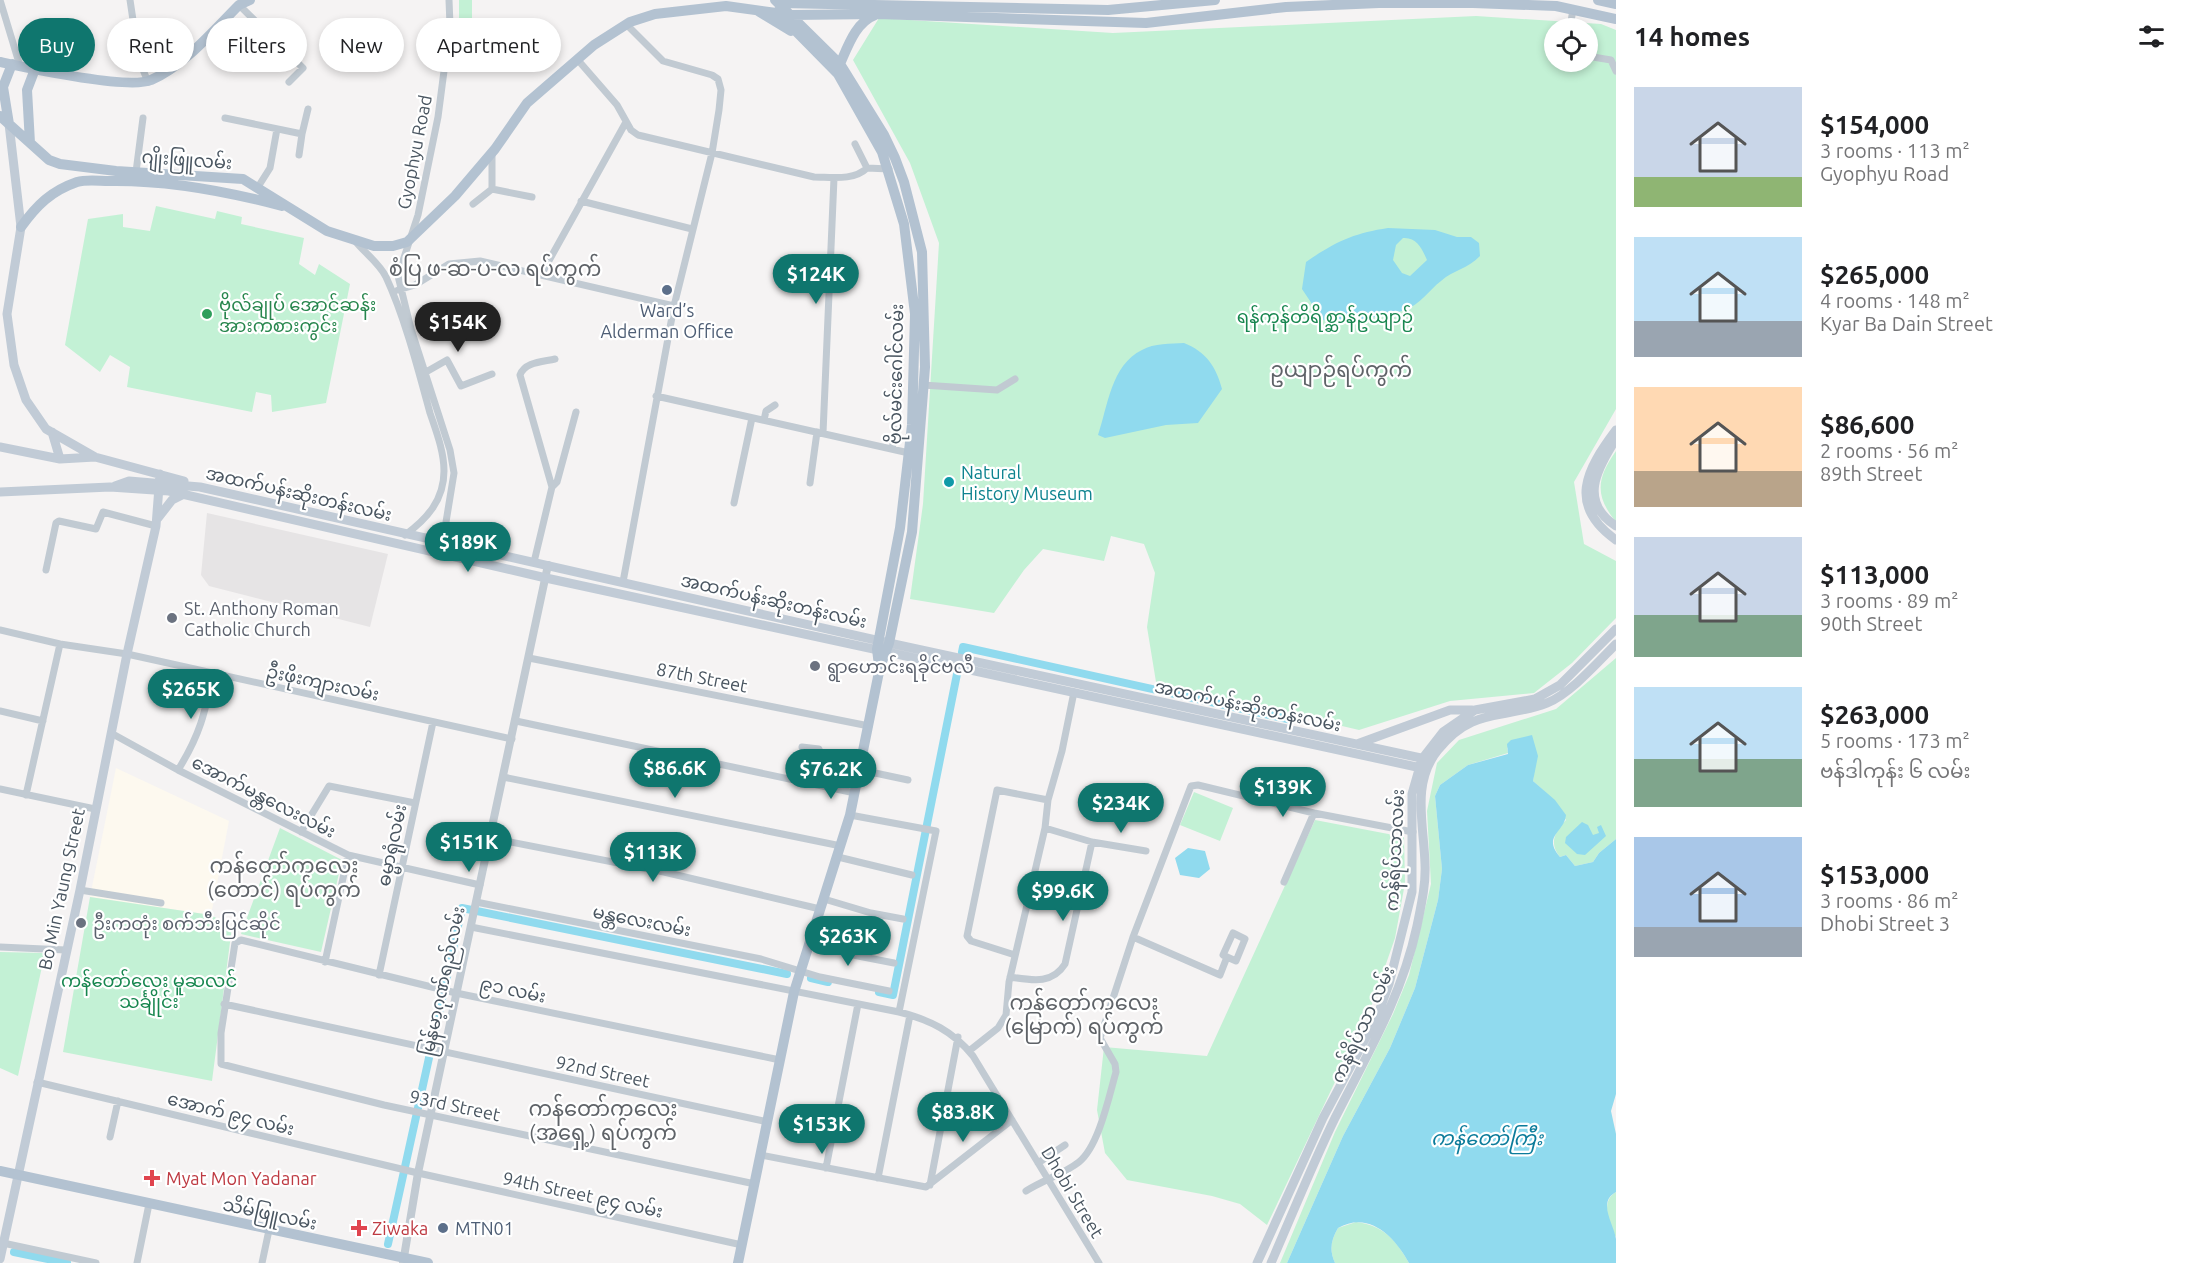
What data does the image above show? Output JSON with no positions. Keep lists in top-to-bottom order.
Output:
{
  "streets": {
    "main road": [
      "ဂျိုးဖြူလမ်း",
      "ဗိုလ်မင်းဂေါင်လမ်း",
      "အထက်ပန်းဆိုးတန်းလမ်း",
      "ကန်ရိပ်သာလမ်း",
      "Bo Min Yaung Street",
      "ကန်ရိပ်သာ လမ်း",
      "သိမ်ဖြူလမ်း"
    ],
    "street": [
      "Gyophyu Road",
      "87th Street",
      "ဦးဖိုးကျားလမ်း",
      "အောက်မန္တလေးလမ်း",
      "ဓမ္မာရုံလမ်း",
      "မန္တလေးလမ်း",
      "မြန်မာ့ဂုဏ်ရည်လမ်း",
      "၉၁ လမ်း",
      "92nd Street",
      "93rd Street",
      "အောက် ၉၄ လမ်း",
      "Dhobi Street",
      "94th Street ၉၄ လမ်း"
    ]
  },
  "crossings": [
    ["Gyophyu Road", "ဂျိုးဖြူလမ်း"],
    ["Gyophyu Road", "အထက်ပန်းဆိုးတန်းလမ်း"],
    ["ဗိုလ်မင်းဂေါင်လမ်း", "အထက်ပန်းဆိုးတန်းလမ်း"],
    ["အထက်ပန်းဆိုးတန်းလမ်း", "ကန်ရိပ်သာလမ်း"],
    ["အထက်ပန်းဆိုးတန်းလမ်း", "Bo Min Yaung Street"],
    ["အထက်ပန်းဆိုးတန်းလမ်း", "မြန်မာ့ဂုဏ်ရည်လမ်း"],
    ["အထက်ပန်းဆိုးတန်းလမ်း", "ကန်ရိပ်သာ လမ်း"],
    ["87th Street", "မြန်မာ့ဂုဏ်ရည်လမ်း"],
    ["ဦးဖိုးကျားလမ်း", "ဓမ္မာရုံလမ်း"],
    ["ဦးဖိုးကျားလမ်း", "Bo Min Yaung Street"],
    ["ဦးဖိုးကျားလမ်း", "မြန်မာ့ဂုဏ်ရည်လမ်း"],
    ["အောက်မန္တလေးလမ်း", "ဓမ္မာရုံလမ်း"],
    ["အောက်မန္တလေးလမ်း", "Bo Min Yaung Street"],
    ["အောက်မန္တလေးလမ်း", "မြန်မာ့ဂုဏ်ရည်လမ်း"],
    ["ဓမ္မာရုံလမ်း", "၉၁ လမ်း"],
    ["ကန်ရိပ်သာလမ်း", "ကန်ရိပ်သာ လမ်း"],
    ["Bo Min Yaung Street", "အောက် ၉၄ လမ်း"],
    ["Bo Min Yaung Street", "သိမ်ဖြူလမ်း"],
    ["မန္တလေးလမ်း", "မြန်မာ့ဂုဏ်ရည်လမ်း"],
    ["မြန်မာ့ဂုဏ်ရည်လမ်း", "၉၁ လမ်း"],
    ["မြန်မာ့ဂုဏ်ရည်လမ်း", "92nd Street"],
    ["မြန်မာ့ဂုဏ်ရည်လမ်း", "93rd Street"],
    ["မြန်မာ့ဂုဏ်ရည်လမ်း", "အောက် ၉၄ လမ်း"],
    ["မြန်မာ့ဂုဏ်ရည်လမ်း", "94th Street ၉၄ လမ်း"],
    ["မြန်မာ့ဂုဏ်ရည်လမ်း", "သိမ်ဖြူလမ်း"],
    ["၉၁ လမ်း", "92nd Street"],
    ["၉၁ လမ်း", "93rd Street"],
    ["92nd Street", "93rd Street"],
    ["အောက် ၉၄ လမ်း", "94th Street ၉၄ လမ်း"]
  ],
  "districts": [
    "စံပြ ဖ-ဆ-ပ-လ ရပ်ကွက်",
    "ဥယျာဉ်ရပ်ကွက်",
    "ကန်တော်ကလေး (တောင်) ရပ်ကွက်",
    "ကန်တော်ကလေး (မြောက်) ရပ်ကွက်",
    "ကန်တော်ကလေး (အရှေ့) ရပ်ကွက်"
  ],
  "water": ["ကန်တော်ကြီး"],
  "parks": ["ရန်ကုန်တိရိစ္ဆာန်ဥယျာဉ်", "ကန်တော်လေး မူဆလင် သင်္ချိုင်း"],
  "places": {
    "other": [
      "Ward’s Alderman Office",
      "ဗိုလ်ချုပ် အောင်ဆန်း အားကစားကွင်း",
      "Natural History Museum",
      "St. Anthony Roman Catholic Church",
      "ရွာဟောင်းရခိုင်ဗလီ",
      "ဦးကတုံး စက်ဘီးပြင်ဆိုင်",
      "MTN01"
    ],
    "health": ["Myat Mon Yadanar", "Ziwaka"]
  },
  "page": {
    "heading": "14 homes",
    "chip": [
      "Buy",
      "Rent",
      "Filters",
      "New",
      "Apartment"
    ],
    "list": [
      {
        "name": "$154,000",
        "note": "3 rooms · 113 m² · Gyophyu Road"
      },
      {
        "name": "$265,000",
        "note": "4 rooms · 148 m² · Kyar Ba Dain Street"
      },
      {
        "name": "$86,600",
        "note": "2 rooms · 56 m² · 89th Street"
      },
      {
        "name": "$113,000",
        "note": "3 rooms · 89 m² · 90th Street"
      },
      {
        "name": "$263,000",
        "note": "5 rooms · 173 m² · ဗန်ဒါကုန်း ၆ လမ်း"
      },
      {
        "name": "$153,000",
        "note": "3 rooms · 86 m² · Dhobi Street 3"
      }
    ],
    "price": [
      "$124K",
      "$154K",
      "$189K",
      "$265K",
      "$86.6K",
      "$76.2K",
      "$139K",
      "$234K",
      "$151K",
      "$113K",
      "$99.6K",
      "$263K",
      "$83.8K",
      "$153K"
    ]
  }
}
